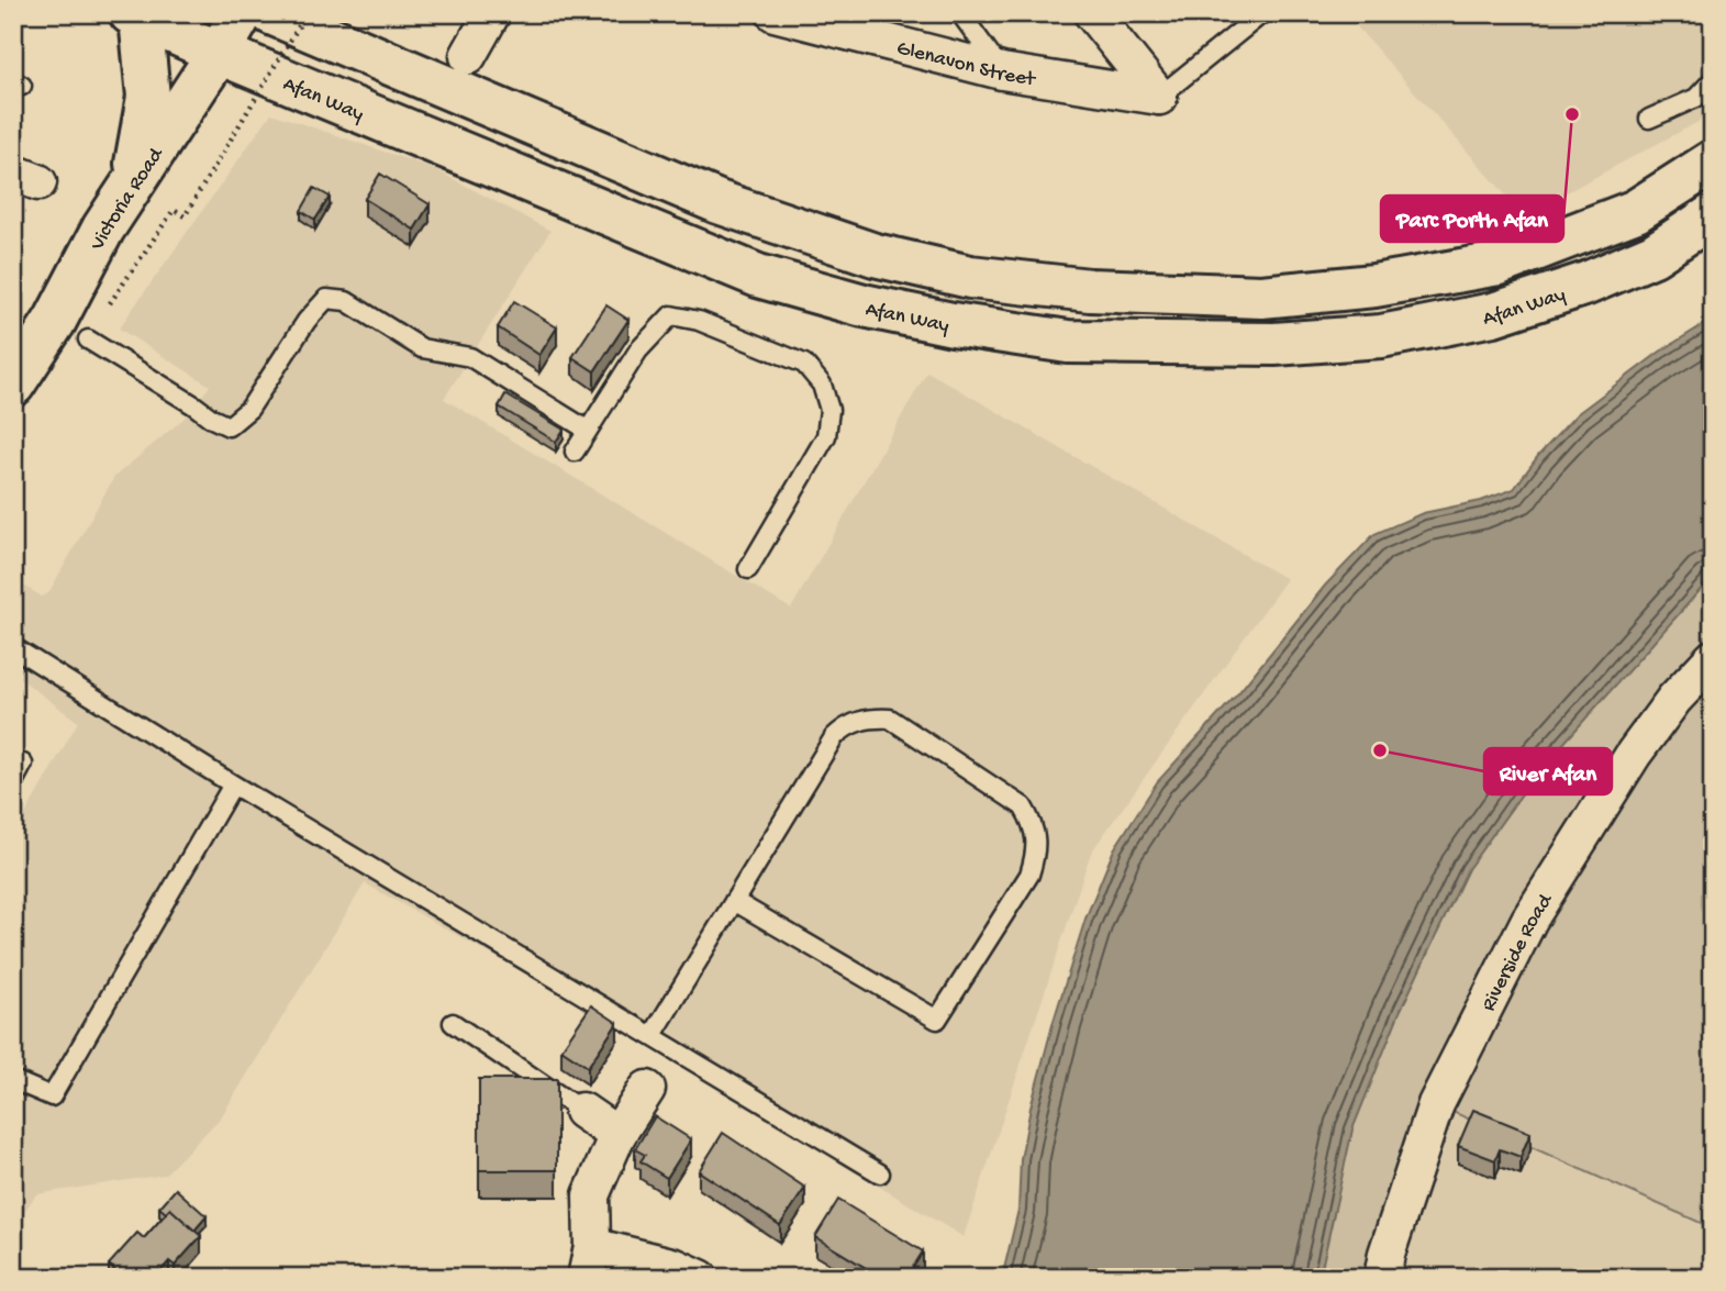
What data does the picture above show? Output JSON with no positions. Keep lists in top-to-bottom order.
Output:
{
  "streets": {
    "main road": ["Afan Way", "Victoria Road"],
    "street": ["Glenavon Street", "Riverside Road"]
  },
  "crossings": [
    ["Afan Way", "Victoria Road"]
  ],
  "places": ["Parc Porth Afan", "River Afan"]
}
